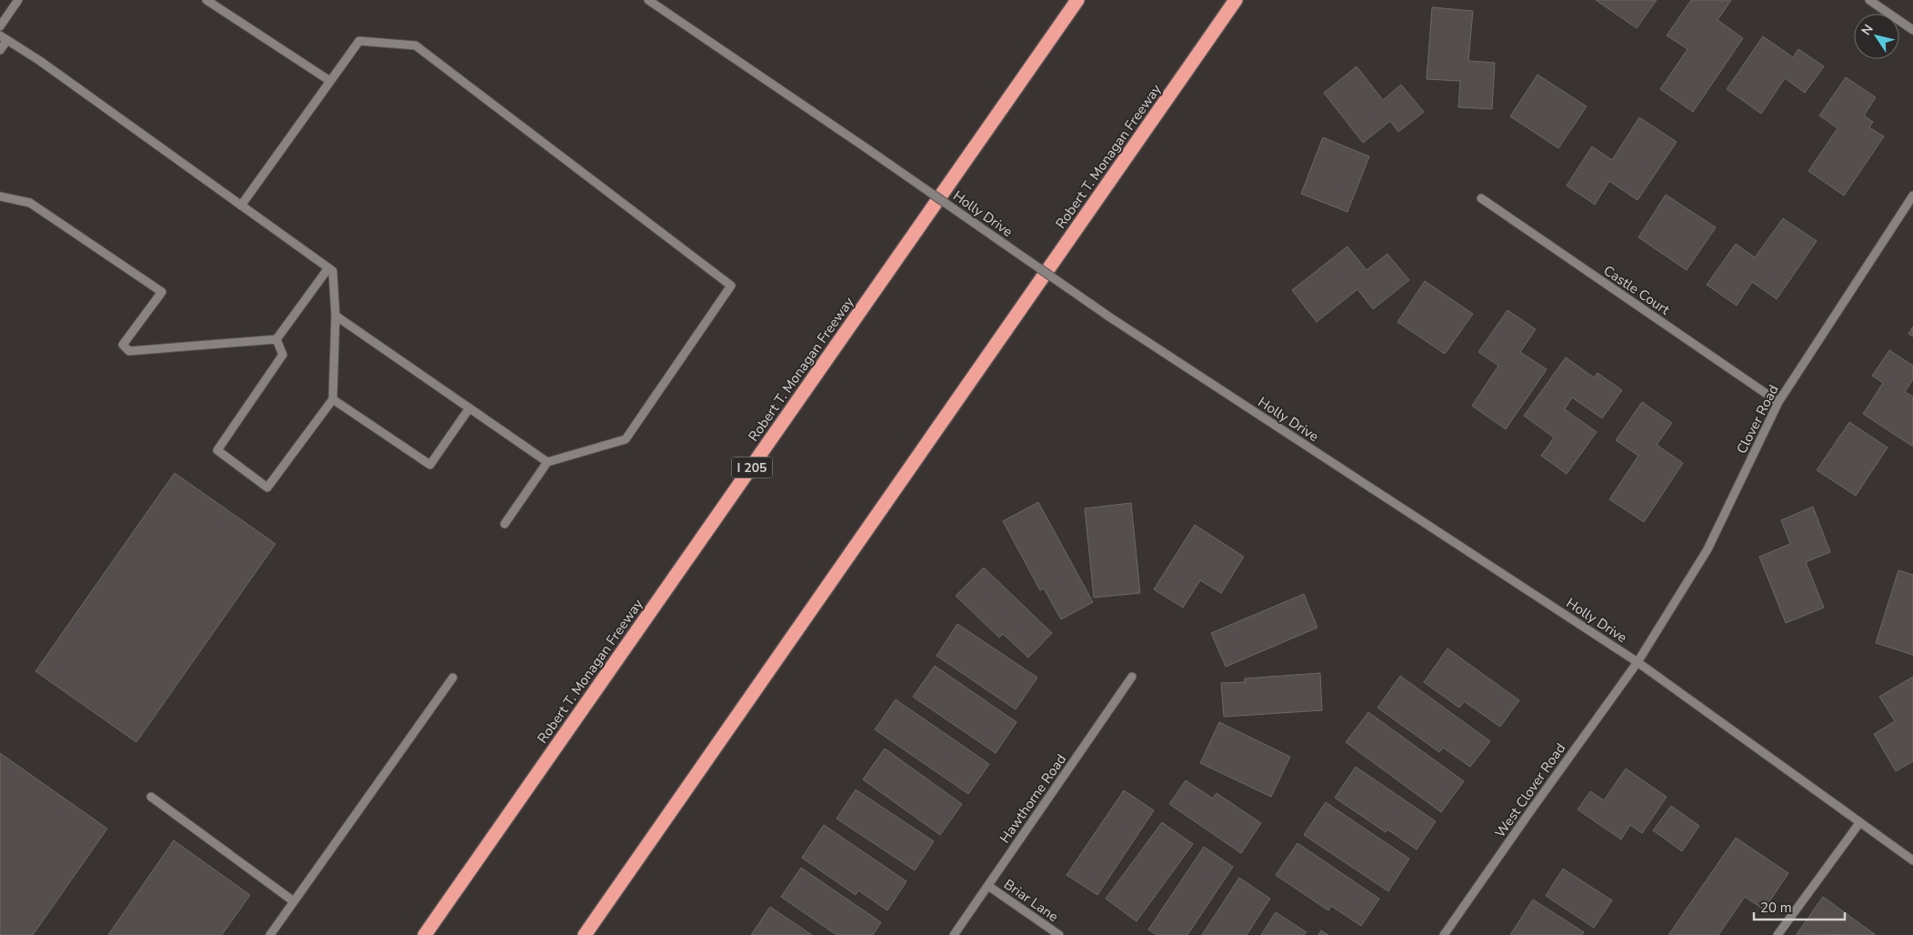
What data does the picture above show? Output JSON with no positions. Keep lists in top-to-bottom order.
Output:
{
  "streets": {
    "highway": ["Robert T. Monagan Freeway", "I 205"],
    "street": [
      "Holly Drive",
      "Castle Court",
      "Clover Road",
      "West Clover Road",
      "Hawthorne Road",
      "Briar Lane"
    ]
  },
  "crossings": [
    ["Holly Drive", "Clover Road"],
    ["Holly Drive", "West Clover Road"],
    ["Castle Court", "Clover Road"],
    ["Clover Road", "West Clover Road"],
    ["Hawthorne Road", "Briar Lane"]
  ],
  "scale_bar": "20 m",
  "north": "top left"
}
